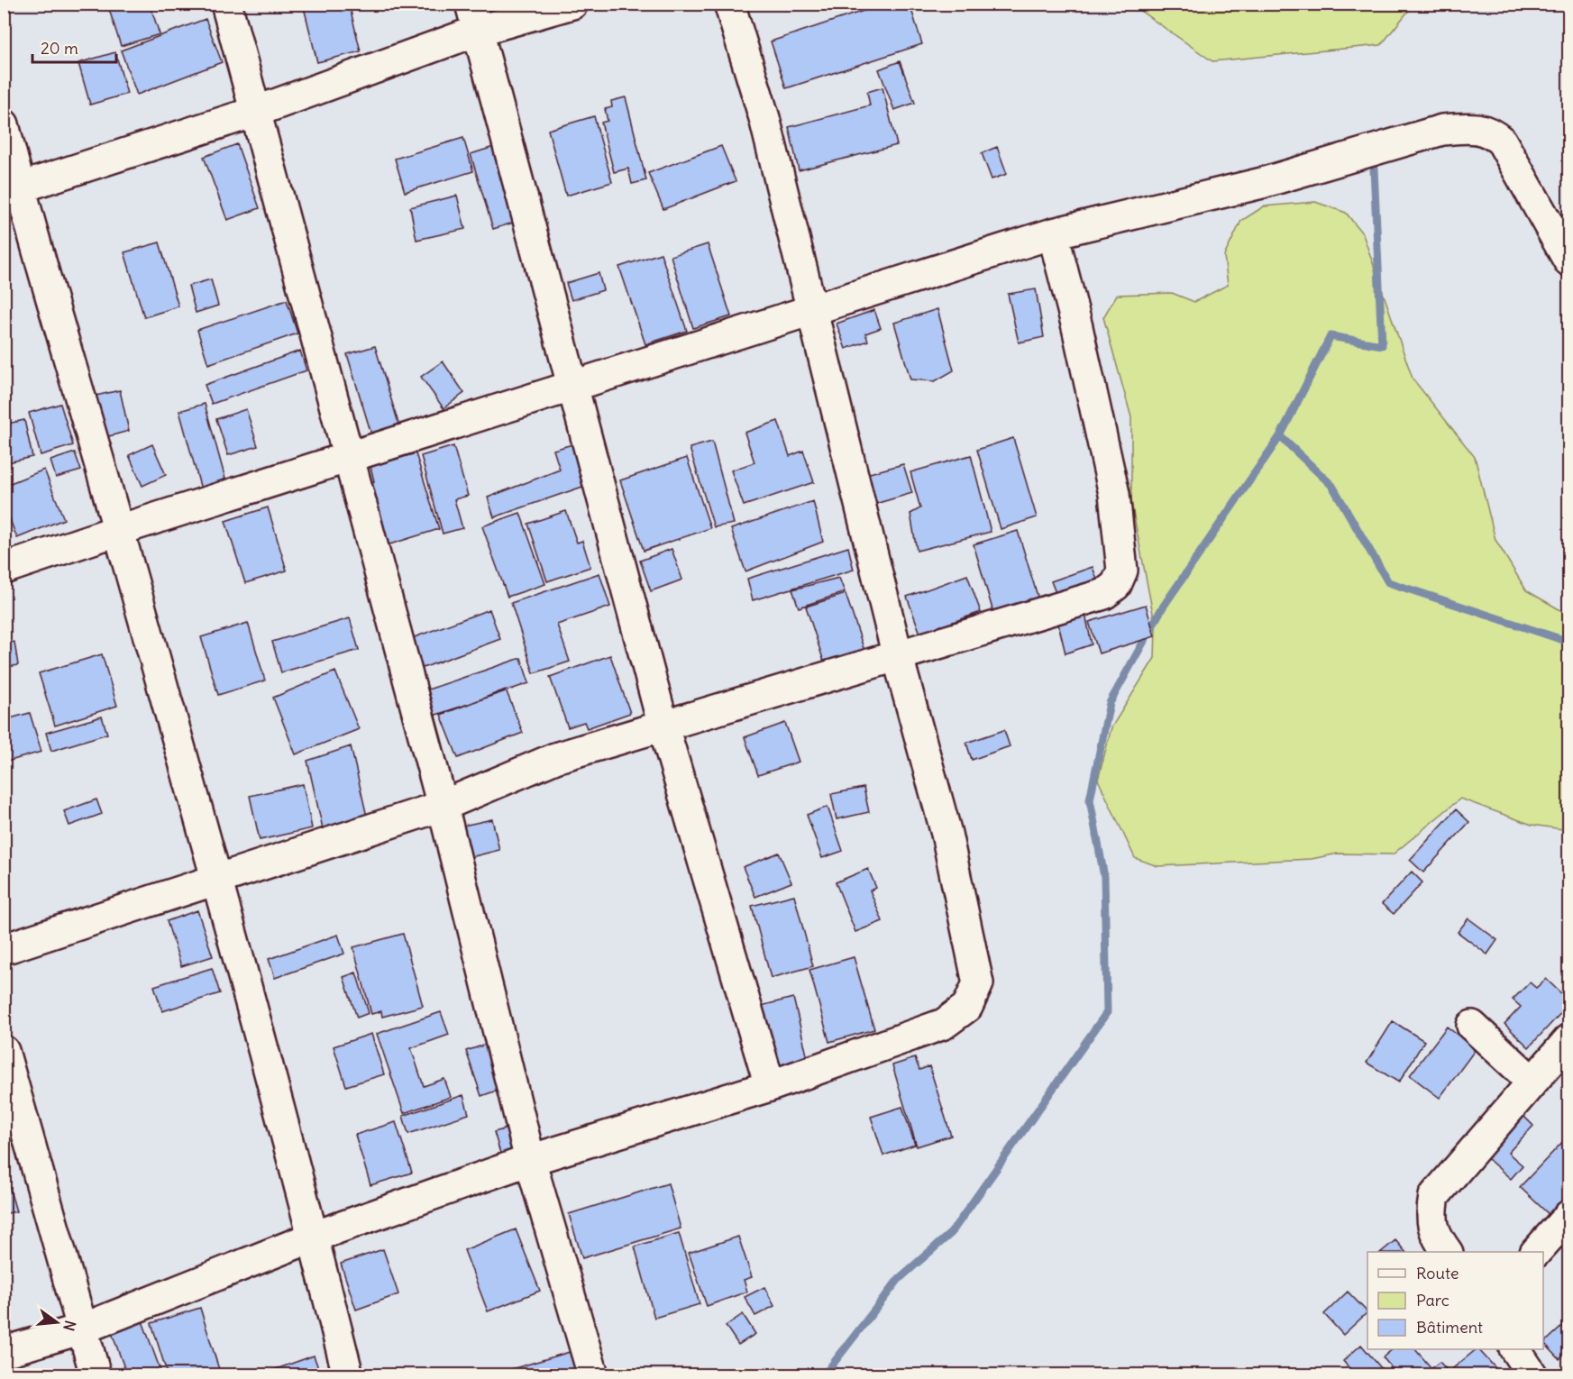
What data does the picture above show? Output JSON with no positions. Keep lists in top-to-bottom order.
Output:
{
  "legend": ["Route", "Parc", "Bâtiment"],
  "scale_bar": "20 m",
  "north": "right"
}
